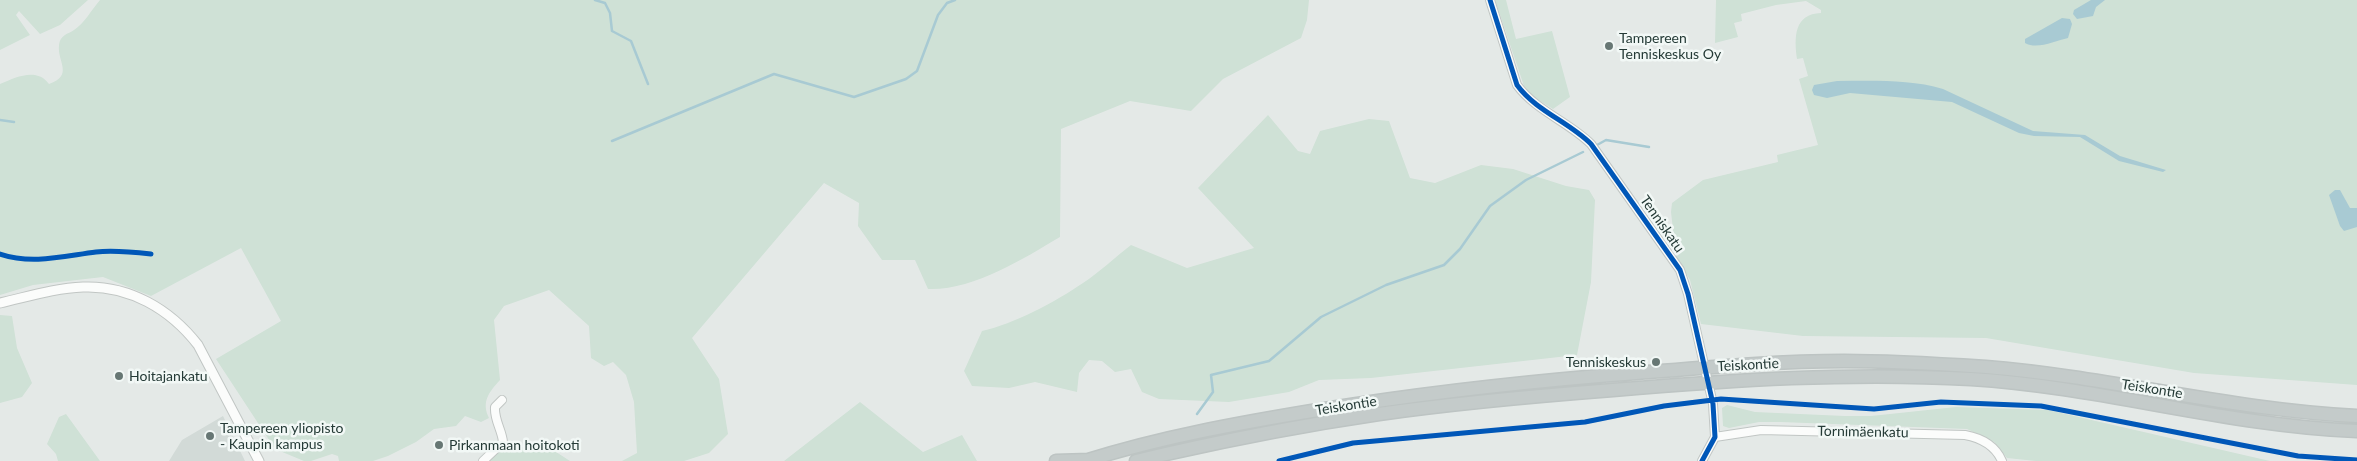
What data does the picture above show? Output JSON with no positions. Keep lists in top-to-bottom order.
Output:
{
  "streets": {
    "highway": ["Teiskontie"],
    "street": ["Tenniskatu", "Tornimäenkatu"]
  },
  "crossings": [
    ["Tenniskatu", "Teiskontie"],
    ["Tenniskatu", "Tornimäenkatu"]
  ],
  "places": [
    "Tampereen Tenniskeskus Oy",
    "Tenniskeskus",
    "Hoitajankatu",
    "Tampereen yliopisto - Kaupin kampus",
    "Pirkanmaan hoitokoti"
  ]
}
